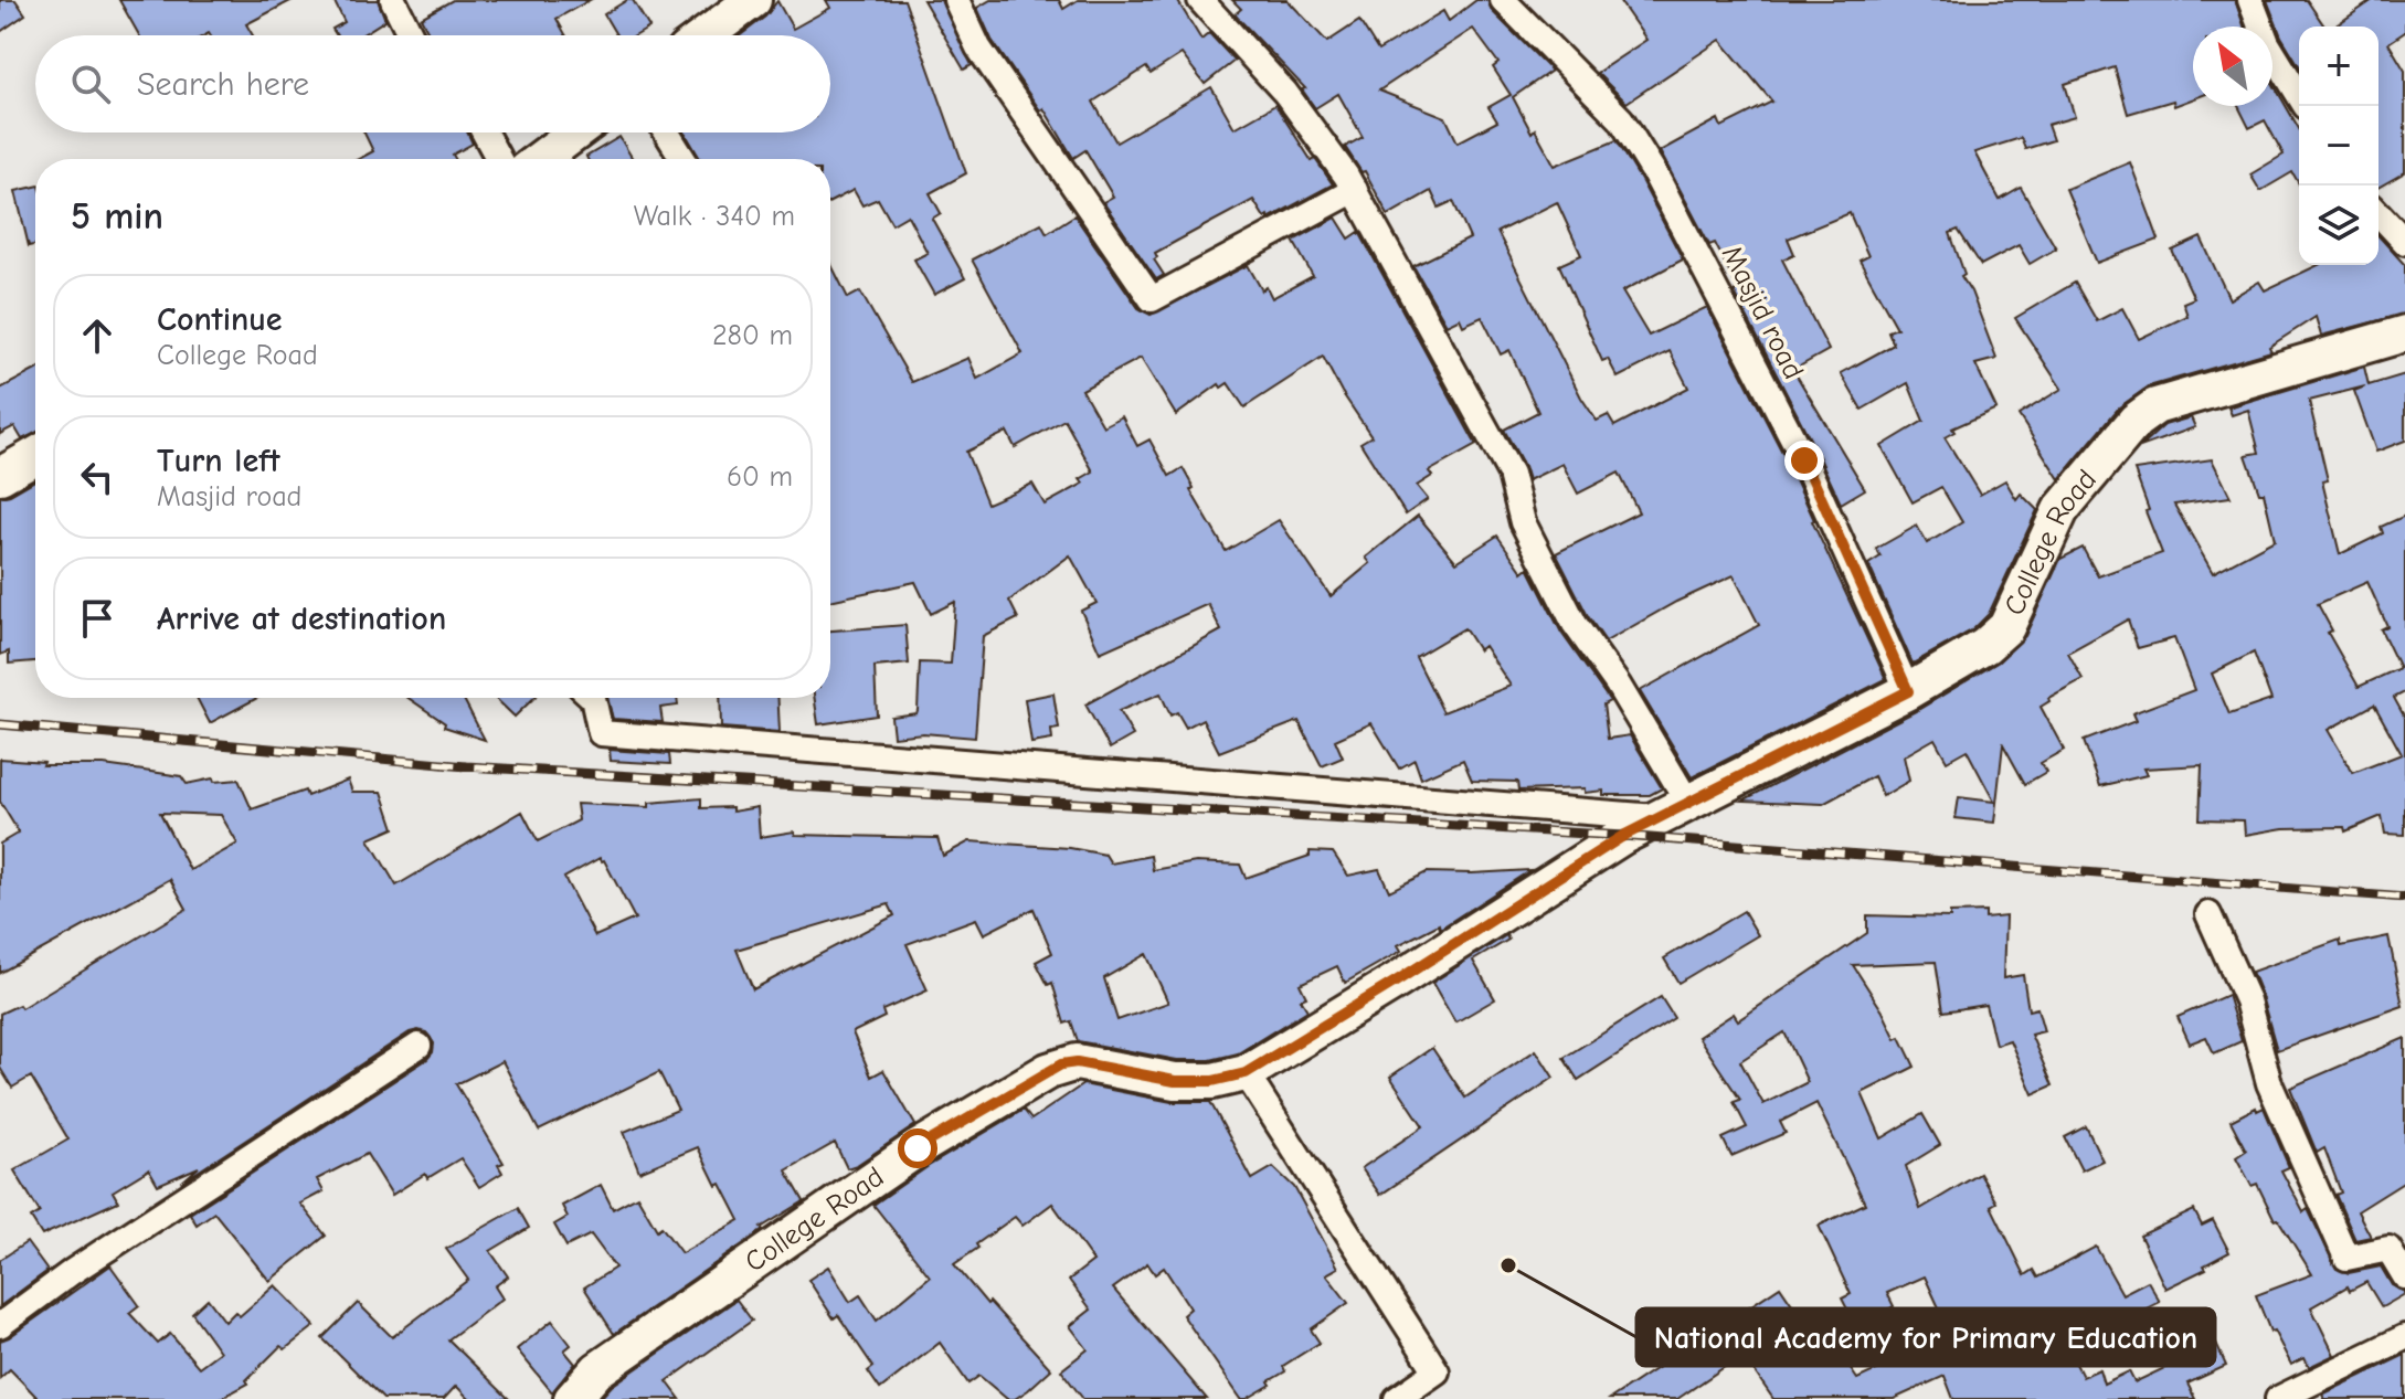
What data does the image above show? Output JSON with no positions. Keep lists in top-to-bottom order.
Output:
{
  "streets": {
    "street": ["Masjid road", "College Road"]
  },
  "crossings": [
    ["Masjid road", "College Road"]
  ],
  "places": ["National Academy for Primary Education"],
  "north": "top left",
  "page": {
    "map_buttons": ["+", "−"],
    "search": "Search here",
    "heading": ["5 min", "Walk · 340 m"],
    "list": [
      ["Continue", "College Road", "280 m"],
      ["Turn left", "Masjid road", "60 m"],
      "Arrive at destination"
    ]
  }
}
